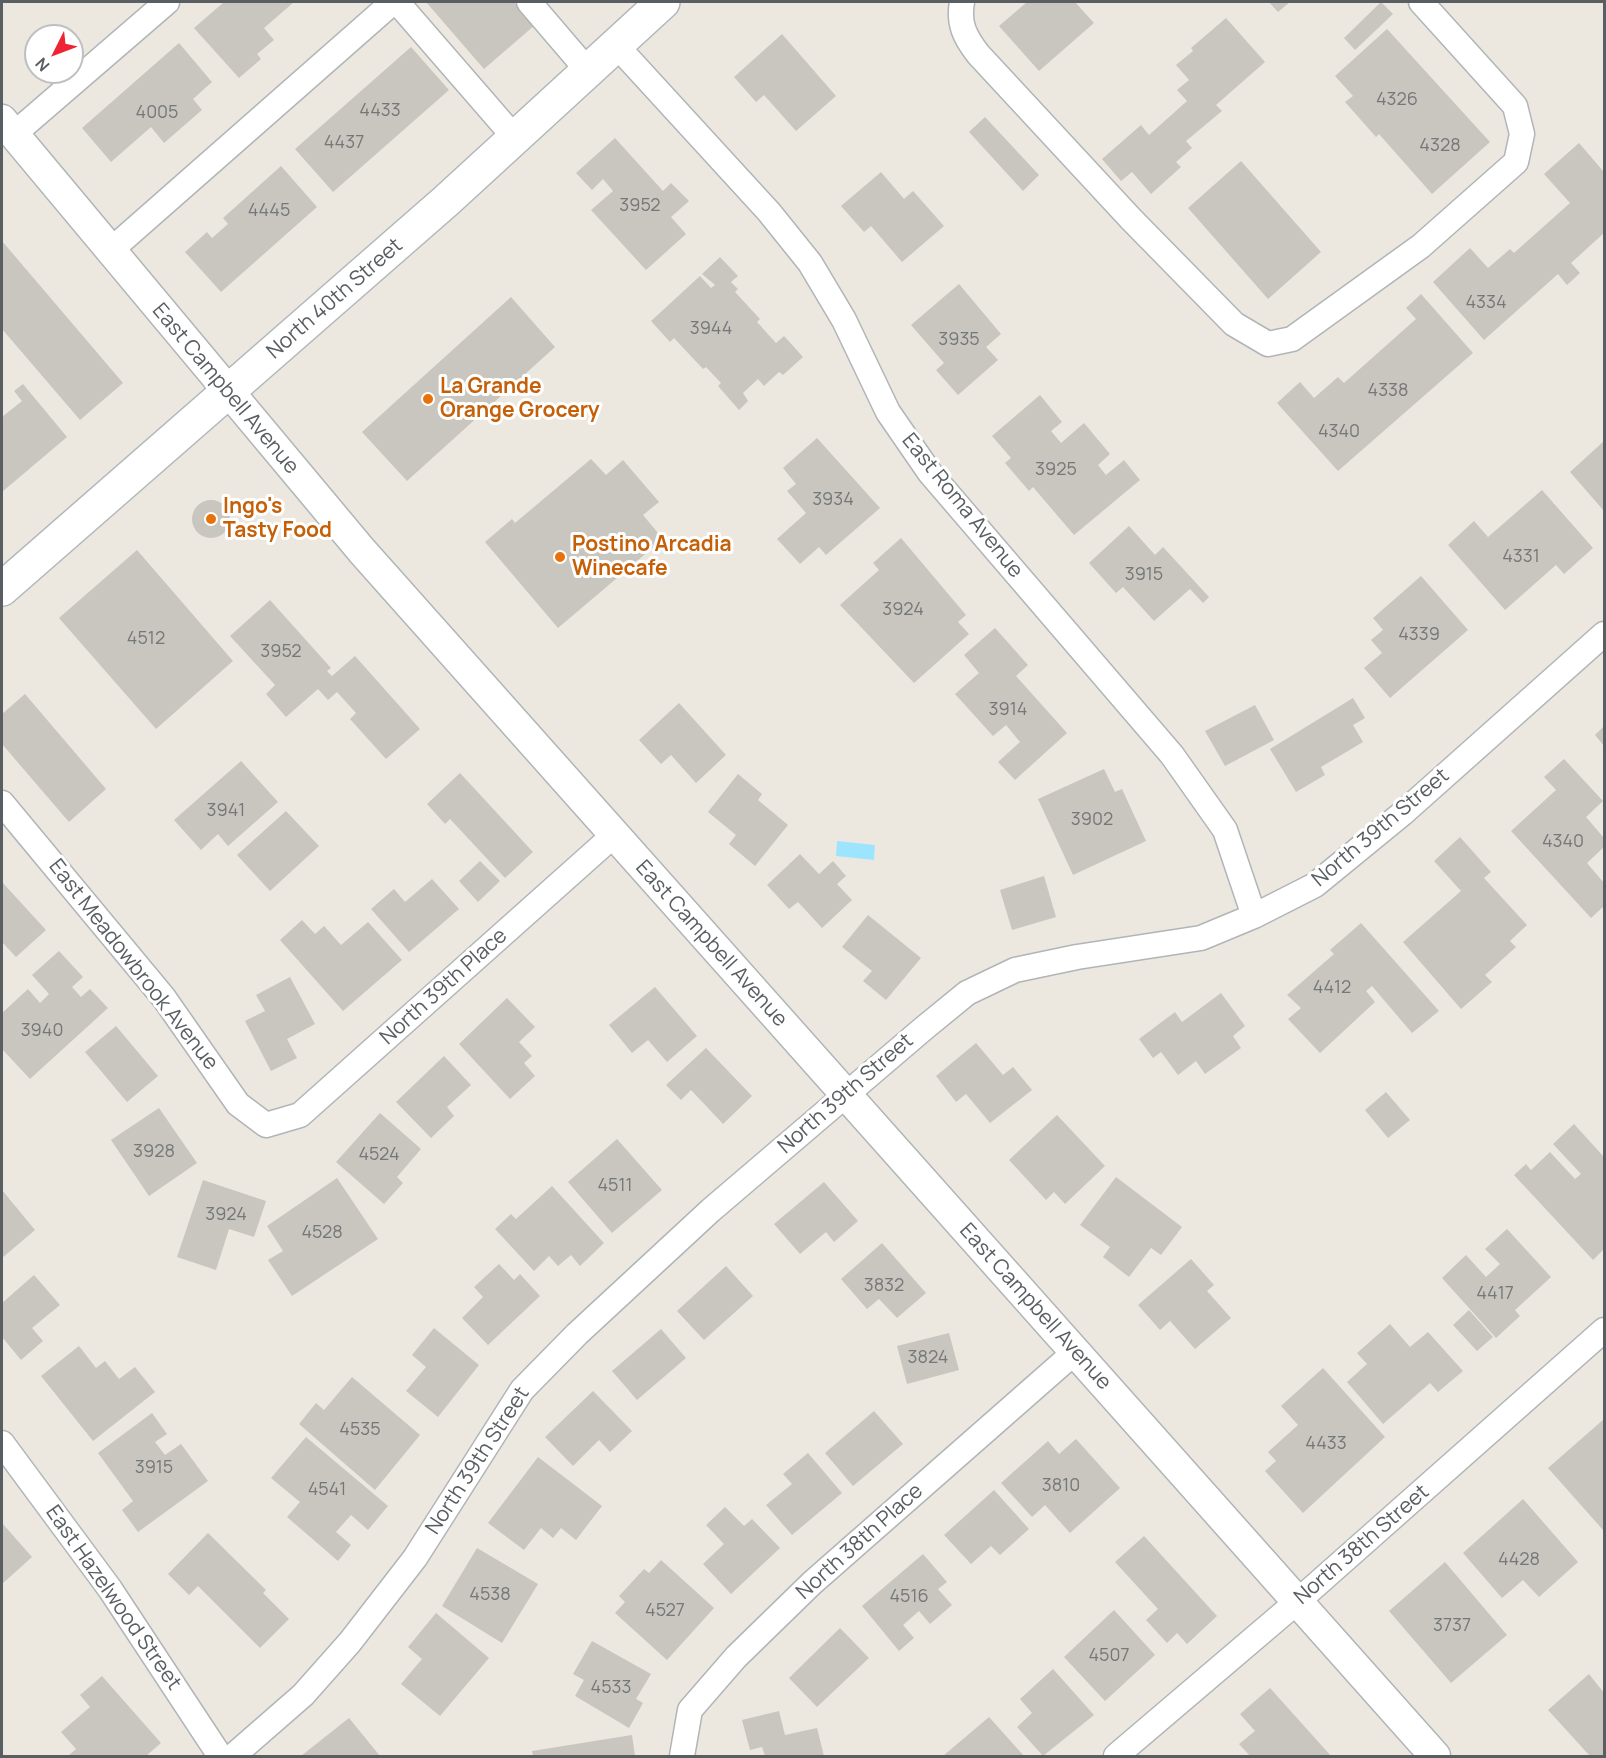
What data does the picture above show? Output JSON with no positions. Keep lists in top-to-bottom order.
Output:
{
  "streets": {
    "main road": ["North 40th Street"],
    "street": [
      "East Campbell Avenue",
      "East Roma Avenue",
      "North 39th Street",
      "East Meadowbrook Avenue",
      "North 39th Place",
      "North 38th Place",
      "North 38th Street",
      "East Hazelwood Street"
    ]
  },
  "crossings": [
    ["North 40th Street", "East Campbell Avenue"],
    ["North 40th Street", "East Roma Avenue"],
    ["East Campbell Avenue", "North 39th Street"],
    ["East Campbell Avenue", "North 39th Place"],
    ["East Campbell Avenue", "North 38th Place"],
    ["East Campbell Avenue", "North 38th Street"],
    ["East Roma Avenue", "North 39th Street"],
    ["East Meadowbrook Avenue", "North 39th Place"]
  ],
  "places": ["La Grande Orange Grocery", "Ingo's Tasty Food", "Postino Arcadia Winecafe"],
  "house_numbers": [
    "4326",
    "4433",
    "4005",
    "4437",
    "4328",
    "3952",
    "4445",
    "4334",
    "3944",
    "3935",
    "4338",
    "4340",
    "3925",
    "3934",
    "4331",
    "3915",
    "3924",
    "4339",
    "4512",
    "3952",
    "3914",
    "3941",
    "3902",
    "4340",
    "4412",
    "3940",
    "3928",
    "4524",
    "4511",
    "3924",
    "4528",
    "3832",
    "4417",
    "3824",
    "4535",
    "4433",
    "3915",
    "3810",
    "4541",
    "4428",
    "4538",
    "4516",
    "4527",
    "3737",
    "4507",
    "4533"
  ],
  "north": "bottom left"
}
